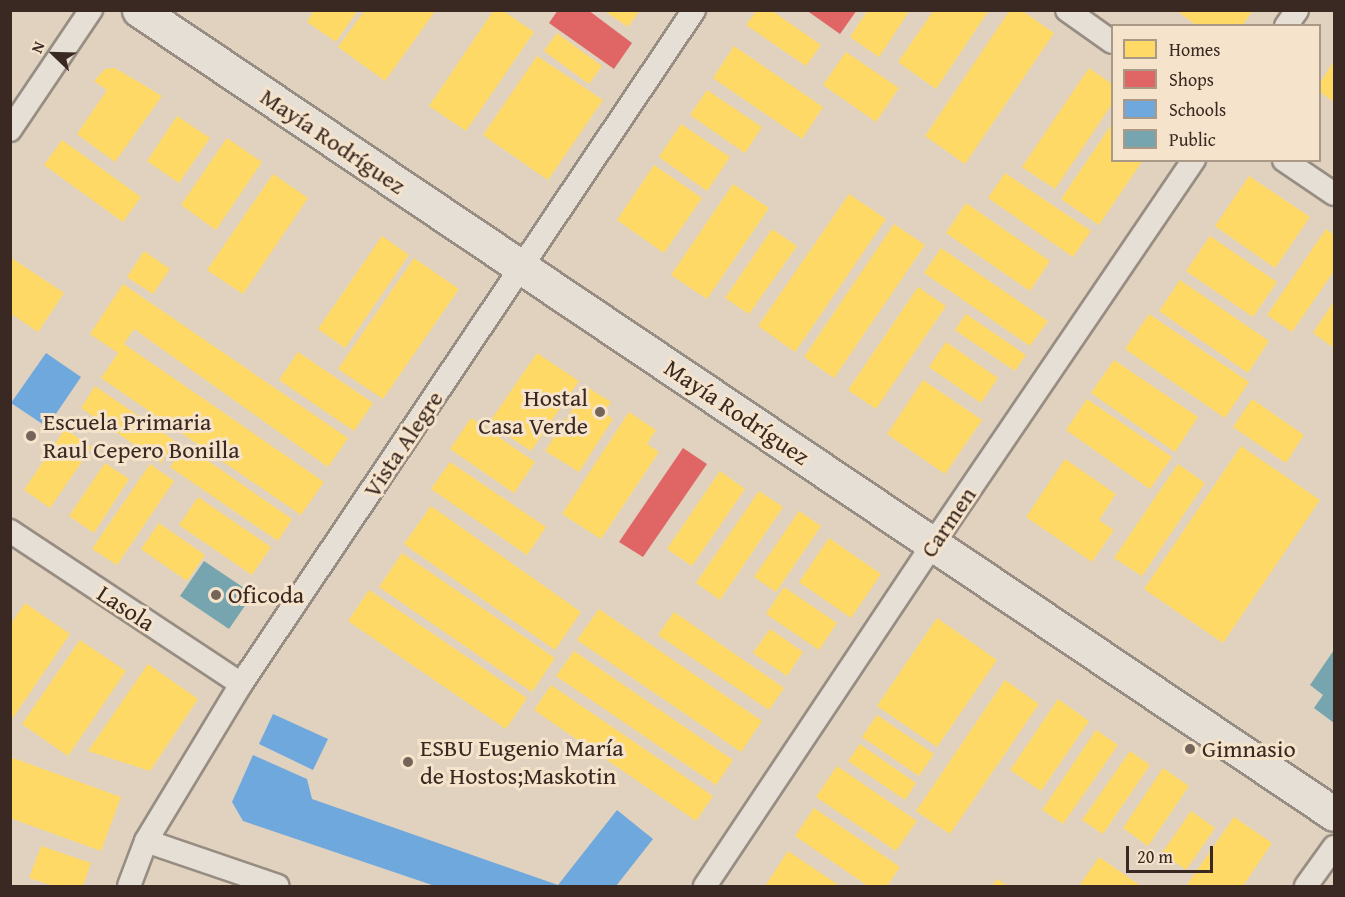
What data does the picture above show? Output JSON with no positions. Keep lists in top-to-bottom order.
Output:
{
  "streets": {
    "main road": ["Mayía Rodríguez"],
    "street": ["Vista Alegre", "Carmen", "Lasola"]
  },
  "crossings": [
    ["Mayía Rodríguez", "Vista Alegre"],
    ["Mayía Rodríguez", "Carmen"],
    ["Vista Alegre", "Lasola"]
  ],
  "places": [
    "Hostal Casa Verde",
    "Escuela Primaria Raul Cepero Bonilla",
    "Oficoda",
    "Gimnasio",
    "ESBU Eugenio María de Hostos;Maskotin"
  ],
  "legend": [
    "Homes",
    "Shops",
    "Schools",
    "Public"
  ],
  "scale_bar": "20 m",
  "north": "top left"
}
